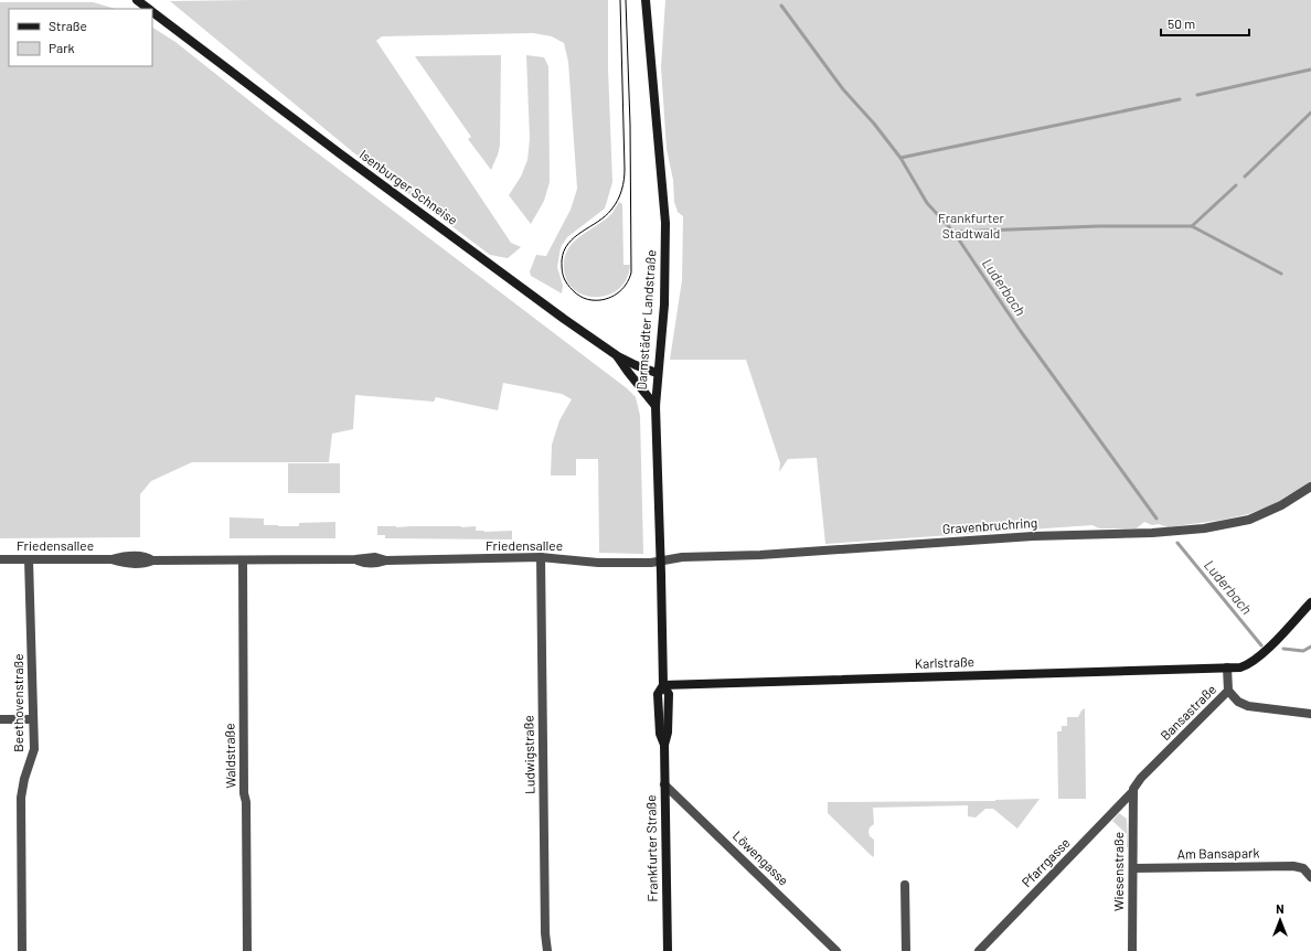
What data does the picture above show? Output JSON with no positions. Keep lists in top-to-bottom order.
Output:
{
  "streets": {
    "main road": [
      "Isenburger Schneise",
      "Darmstädter Landstraße",
      "Karlstraße",
      "Frankfurter Straße"
    ],
    "street": [
      "Gravenbruchring",
      "Friedensallee",
      "Beethovenstraße",
      "Bansastraße",
      "Ludwigstraße",
      "Waldstraße",
      "Am Bansapark",
      "Löwengasse",
      "Pfarrgasse",
      "Wiesenstraße"
    ]
  },
  "crossings": [
    ["Isenburger Schneise", "Darmstädter Landstraße"],
    ["Darmstädter Landstraße", "Gravenbruchring"],
    ["Darmstädter Landstraße", "Friedensallee"],
    ["Darmstädter Landstraße", "Frankfurter Straße"],
    ["Gravenbruchring", "Friedensallee"],
    ["Gravenbruchring", "Frankfurter Straße"],
    ["Friedensallee", "Beethovenstraße"],
    ["Friedensallee", "Ludwigstraße"],
    ["Friedensallee", "Waldstraße"],
    ["Friedensallee", "Frankfurter Straße"],
    ["Karlstraße", "Bansastraße"],
    ["Karlstraße", "Frankfurter Straße"],
    ["Bansastraße", "Pfarrgasse"],
    ["Bansastraße", "Wiesenstraße"],
    ["Frankfurter Straße", "Löwengasse"],
    ["Am Bansapark", "Wiesenstraße"],
    ["Pfarrgasse", "Wiesenstraße"]
  ],
  "water": ["Luderbach"],
  "parks": ["Frankfurter Stadtwald"],
  "legend": ["Straße", "Park"],
  "scale_bar": "50 m",
  "north": "top"
}
